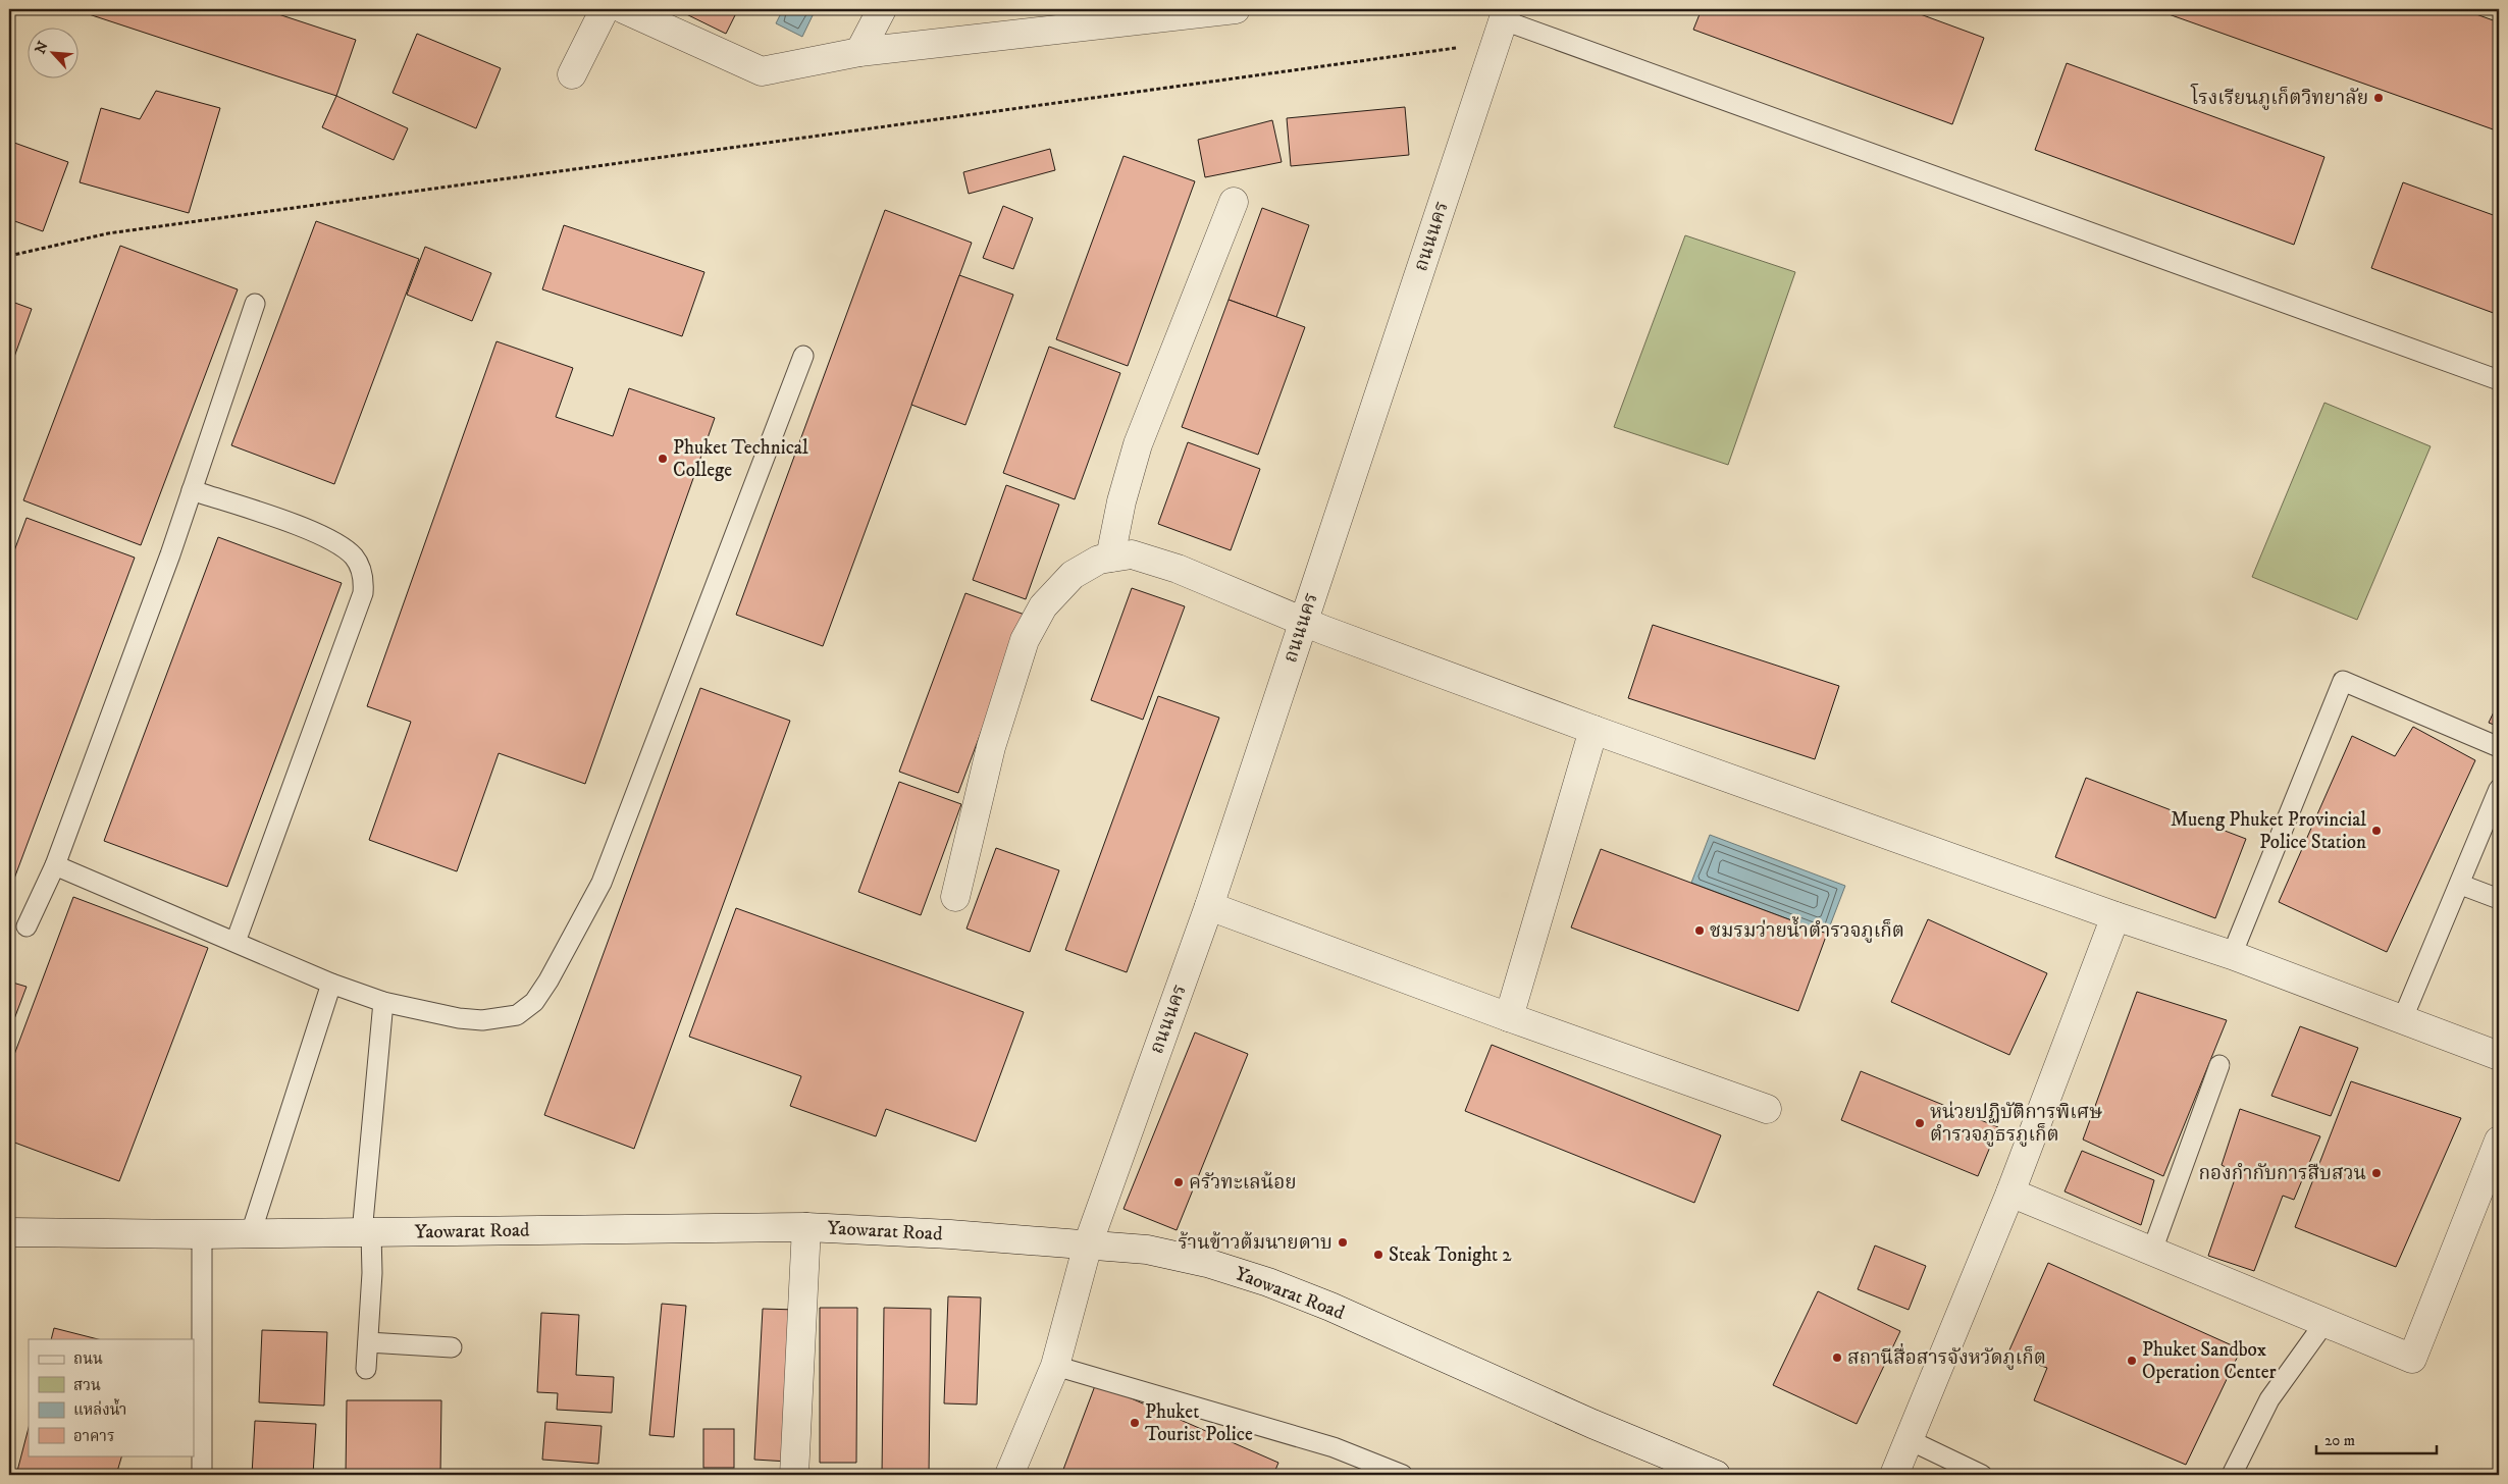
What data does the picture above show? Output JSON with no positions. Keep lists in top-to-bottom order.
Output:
{
  "streets": {
    "street": ["ถนนนคร", "Yaowarat Road"]
  },
  "crossings": [
    ["ถนนนคร", "Yaowarat Road"]
  ],
  "places": [
    "โรงเรียนภูเก็ตวิทยาลัย",
    "Phuket Technical College",
    "Mueng Phuket Provincial Police Station",
    "ชมรมว่ายน้ำตำรวจภูเก็ต",
    "หน่วยปฏิบัติการพิเศษ ตำรวจภูธรภูเก็ต",
    "กองกำกับการสืบสวน",
    "ครัวทะเลน้อย",
    "ร้านข้าวต้มนายดาบ",
    "Steak Tonight 2",
    "สถานีสื่อสารจังหวัดภูเก็ต",
    "Phuket Sandbox Operation Center",
    "Phuket Tourist Police"
  ],
  "legend": [
    "ถนน",
    "สวน",
    "แหล่งน้ำ",
    "อาคาร"
  ],
  "scale_bar": "20 m",
  "north": "top left"
}
